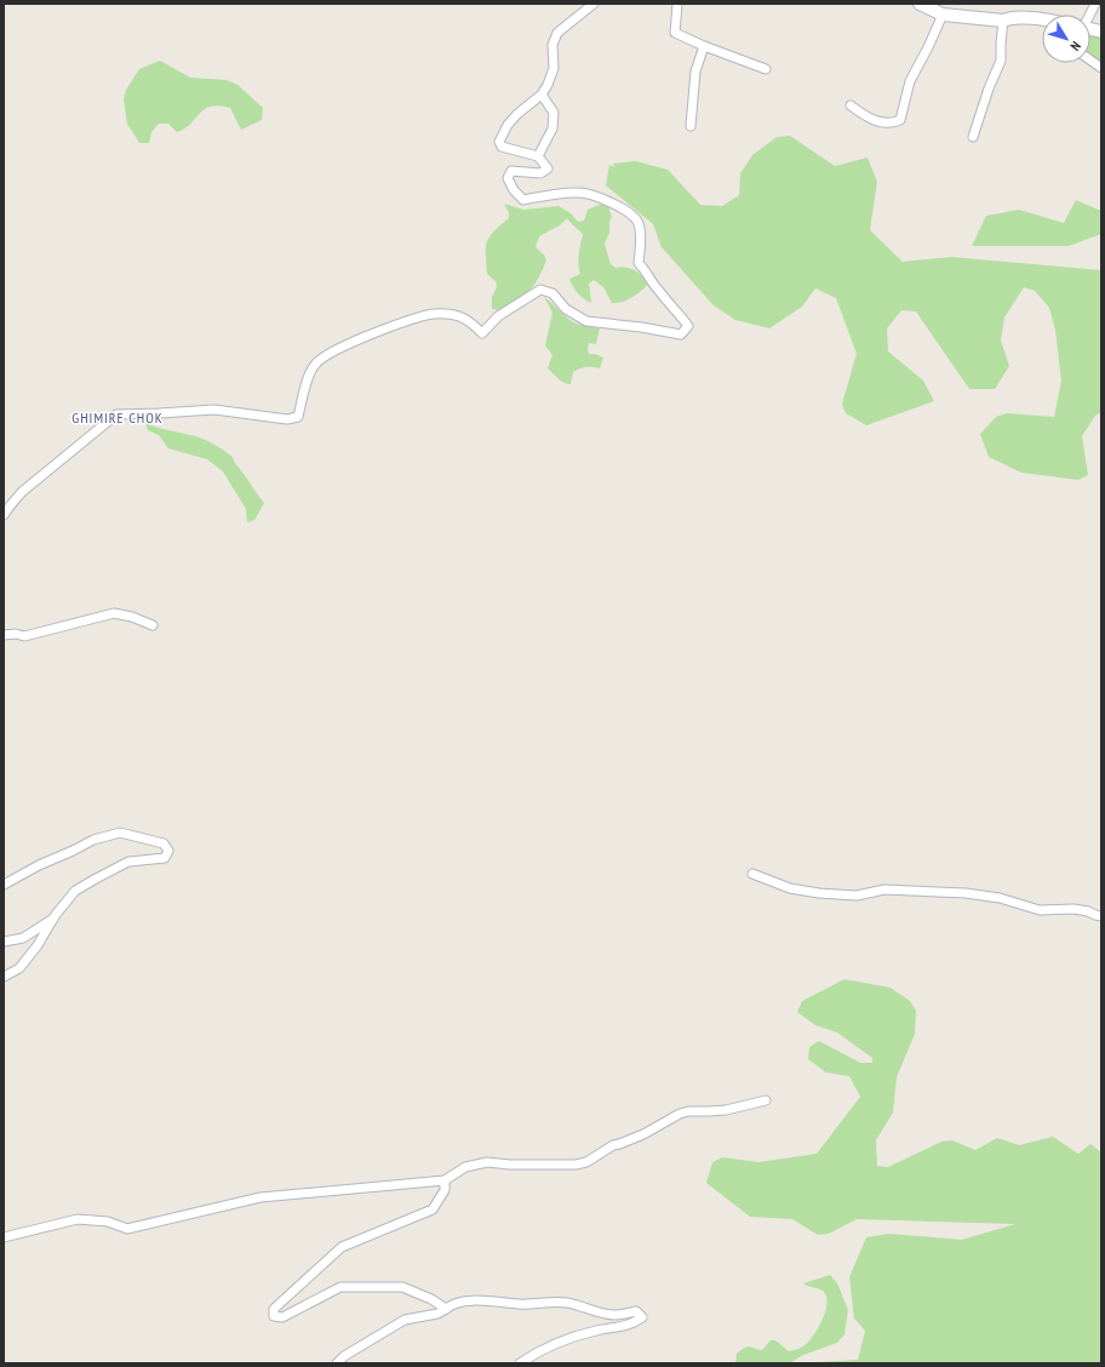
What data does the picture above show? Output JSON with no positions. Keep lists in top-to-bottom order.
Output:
{
  "districts": ["GHIMIRE CHOK"],
  "north": "bottom right"
}
